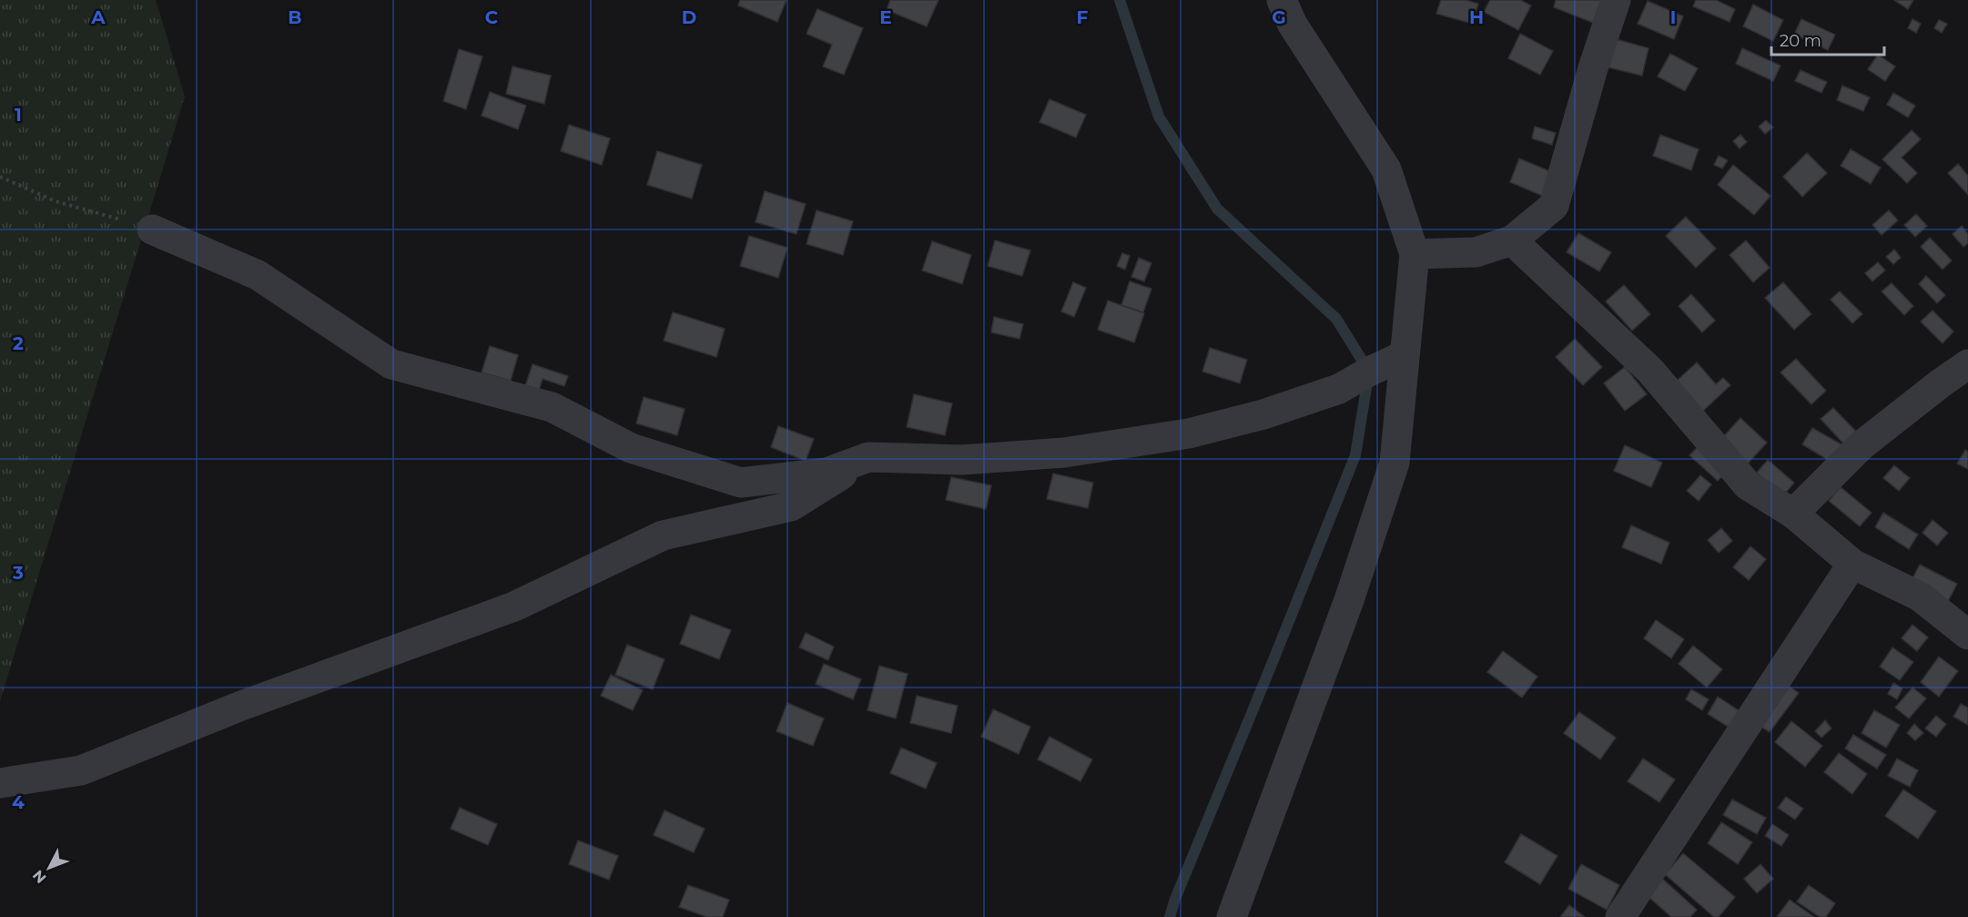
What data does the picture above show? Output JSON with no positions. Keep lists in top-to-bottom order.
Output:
{
  "scale_bar": "20 m",
  "north": "bottom left",
  "grid": {
    "columns": [
      "A",
      "B",
      "C",
      "D",
      "E",
      "F",
      "G",
      "H",
      "I"
    ],
    "rows": [
      "1",
      "2",
      "3",
      "4"
    ]
  }
}
